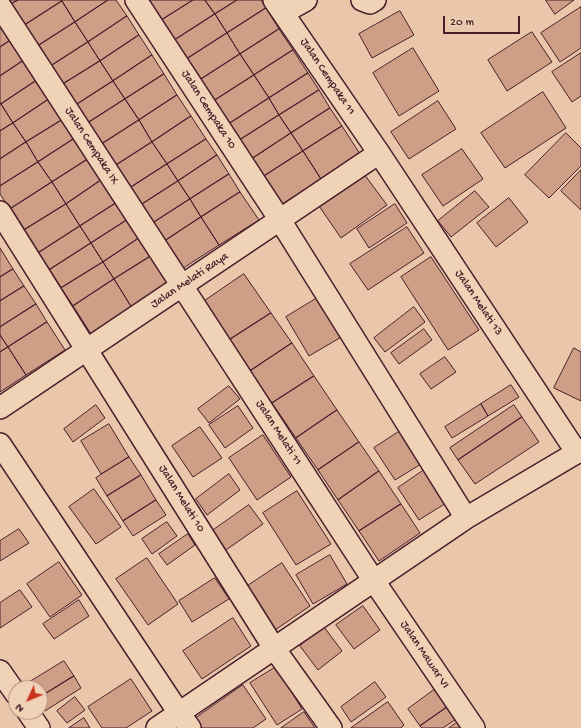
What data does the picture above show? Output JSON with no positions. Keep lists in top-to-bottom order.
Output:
{
  "streets": {
    "street": [
      "Jalan Cempaka 11",
      "Jalan Cempaka 10",
      "Jalan Cempaka IX",
      "Jalan Melati Raya",
      "Jalan Melati 13",
      "Jalan Melati 11",
      "Jalan Melati 10",
      "Jalan Mawar VI"
    ]
  },
  "crossings": [
    ["Jalan Cempaka 11", "Jalan Melati Raya"],
    ["Jalan Cempaka 11", "Jalan Melati 13"],
    ["Jalan Cempaka 10", "Jalan Melati Raya"],
    ["Jalan Cempaka IX", "Jalan Melati Raya"],
    ["Jalan Cempaka IX", "Jalan Melati 11"],
    ["Jalan Melati Raya", "Jalan Melati 13"],
    ["Jalan Melati Raya", "Jalan Melati 11"],
    ["Jalan Melati Raya", "Jalan Melati 10"],
    ["Jalan Melati 11", "Jalan Mawar VI"]
  ],
  "scale_bar": "20 m",
  "north": "bottom left"
}
